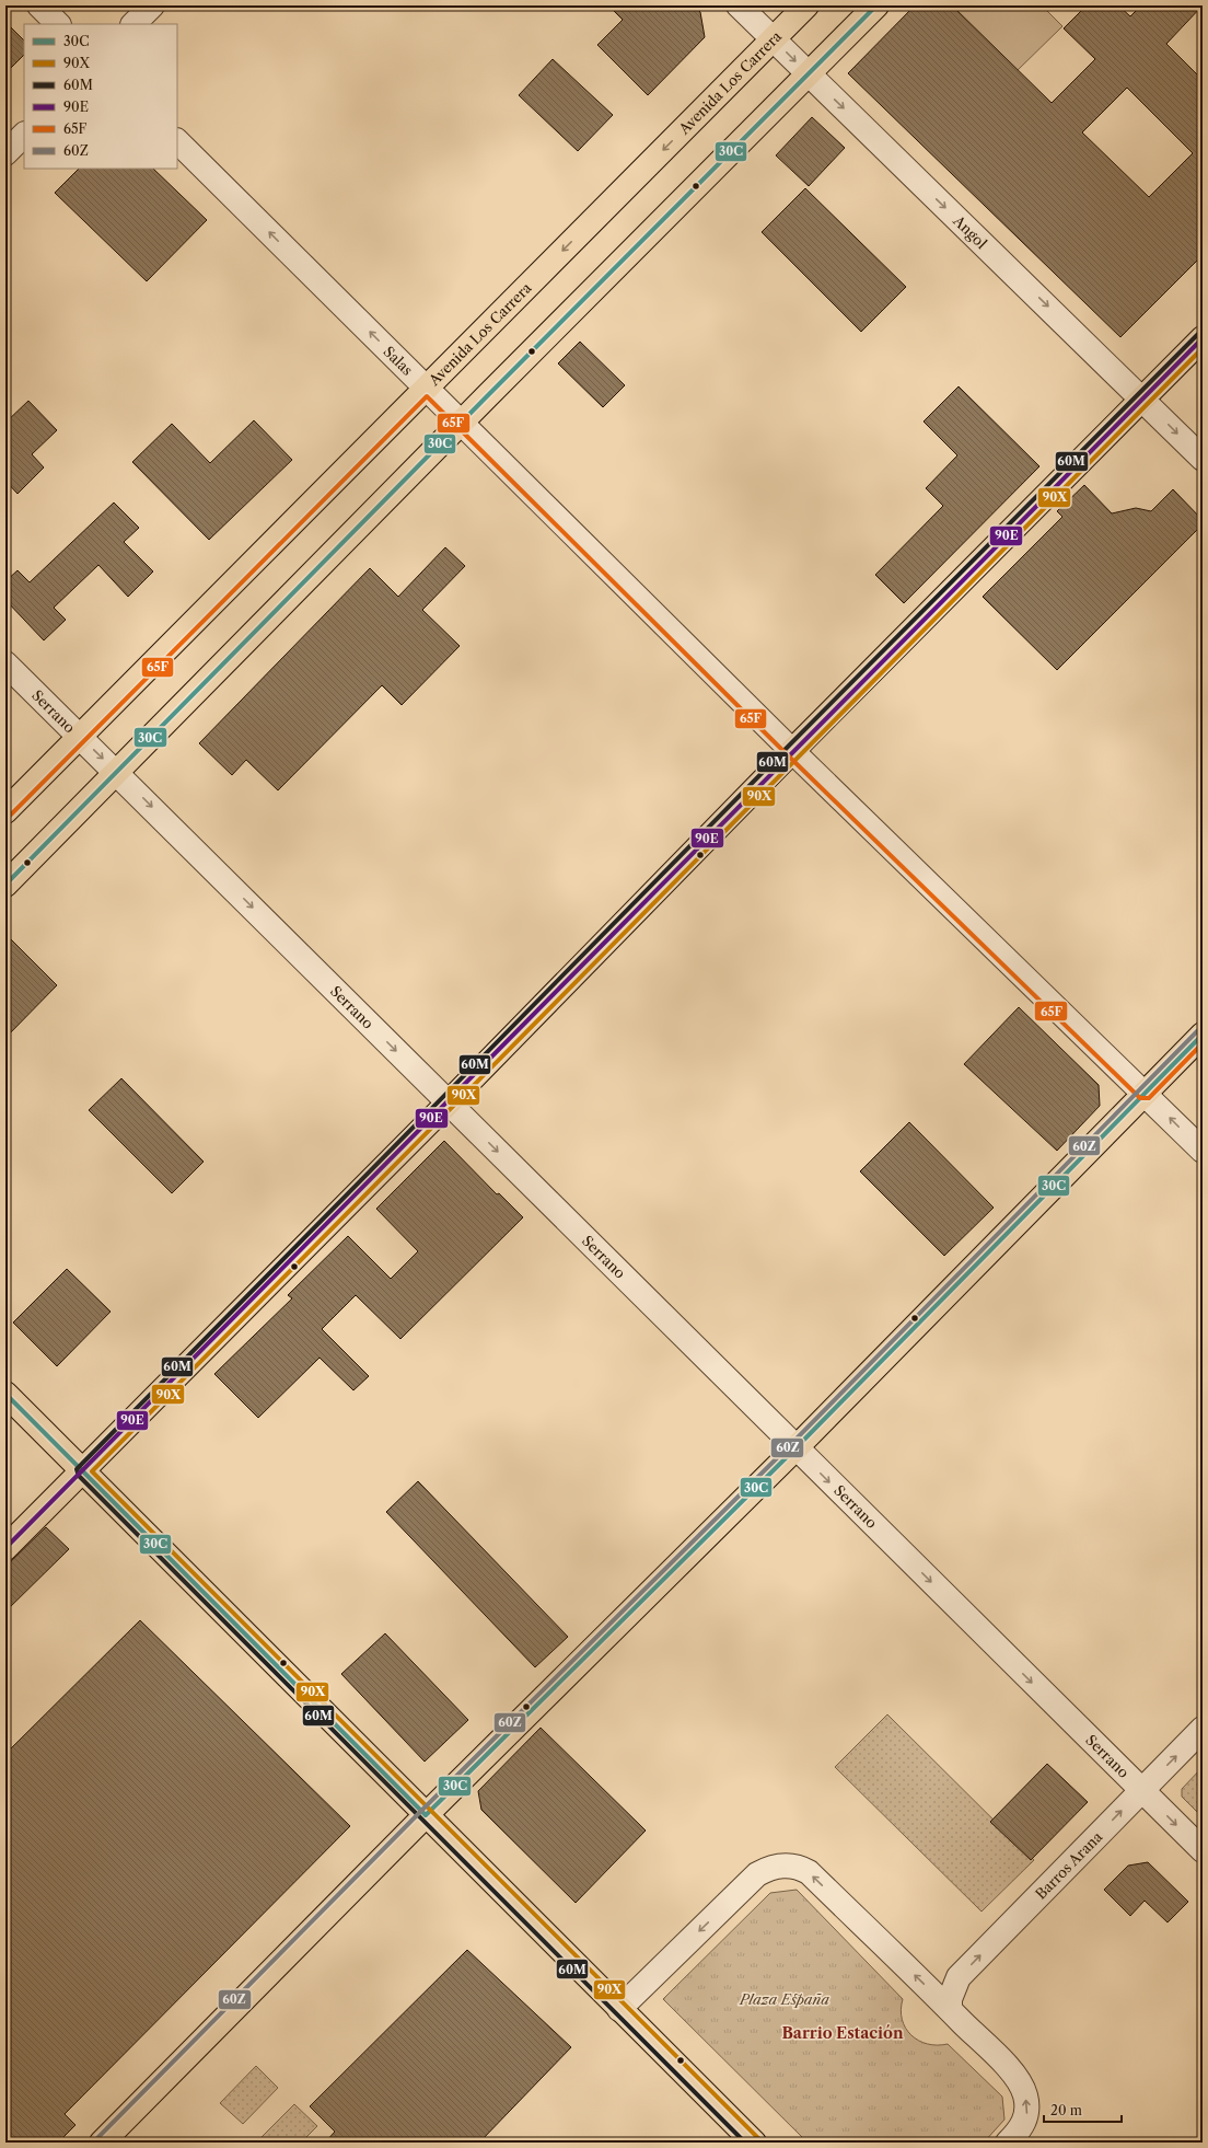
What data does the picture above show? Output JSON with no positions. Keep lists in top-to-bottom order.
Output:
{
  "streets": {
    "main road": ["Avenida Los Carrera"],
    "street": [
      "Angol",
      "Salas",
      "Serrano",
      "Barros Arana"
    ]
  },
  "crossings": [
    ["Avenida Los Carrera", "Angol"],
    ["Avenida Los Carrera", "Salas"],
    ["Avenida Los Carrera", "Serrano"],
    ["Serrano", "Barros Arana"]
  ],
  "one_way": ["Angol", "Serrano", "Barros Arana"],
  "districts": ["Barrio Estación"],
  "parks": ["Plaza España"],
  "lines": [
    "transit line 30C",
    "transit line 60M",
    "transit line 90E",
    "transit line 90X",
    "transit line 65F",
    "transit line 60Z"
  ],
  "legend": [
    "30C",
    "90X",
    "60M",
    "90E",
    "65F",
    "60Z"
  ],
  "scale_bar": "20 m"
}
